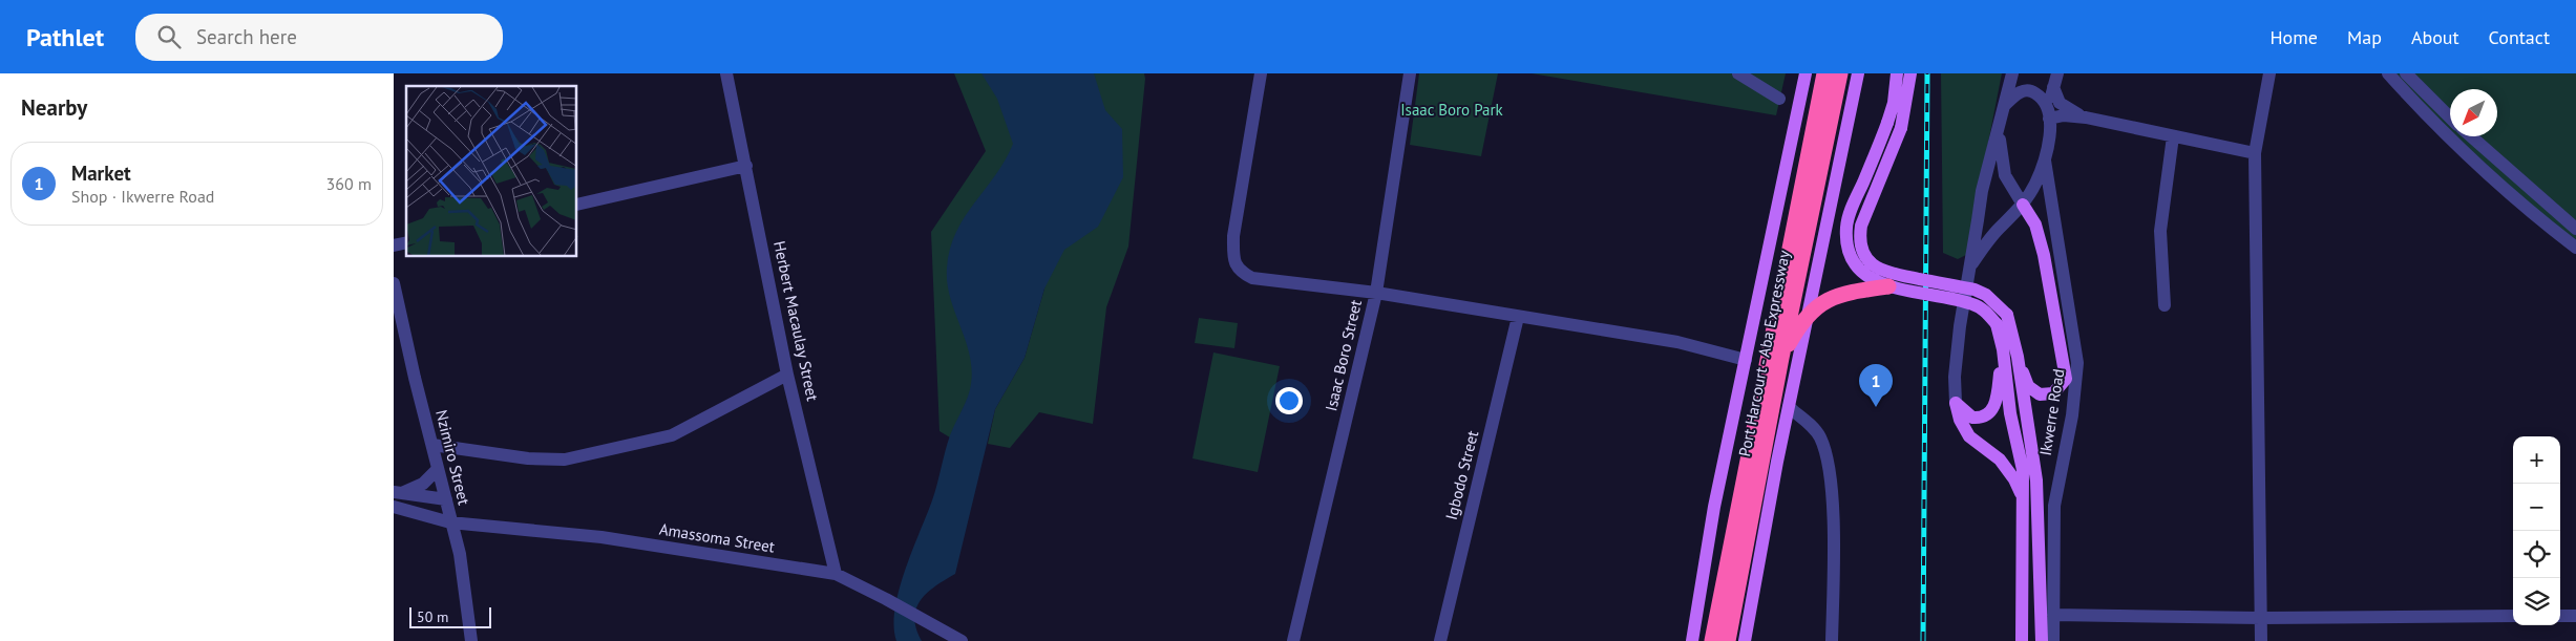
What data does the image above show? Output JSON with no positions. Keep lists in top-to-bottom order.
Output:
{
  "streets": {
    "highway": ["Port Harcourt - Aba Expressway"],
    "street": [
      "Herbert Macaulay Street",
      "Isaac Boro Street",
      "Ikwerre Road",
      "Nzimiro Street",
      "Igbodo Street",
      "Amassoma Street"
    ]
  },
  "crossings": [
    ["Herbert Macaulay Street", "Amassoma Street"],
    ["Nzimiro Street", "Amassoma Street"]
  ],
  "parks": ["Isaac Boro Park"],
  "scale_bar": "50 m",
  "north": "bottom left",
  "page": {
    "header": "Pathlet",
    "search": "Search here",
    "nav": [
      "Home",
      "Map",
      "About",
      "Contact"
    ],
    "heading": "Nearby",
    "list": [
      {
        "mark": "1",
        "name": "Market",
        "note": "Shop · Ikwerre Road",
        "value": "360 m"
      }
    ],
    "pins": "1",
    "map_buttons": ["+", "−"],
    "scale": "50 m"
  }
}
